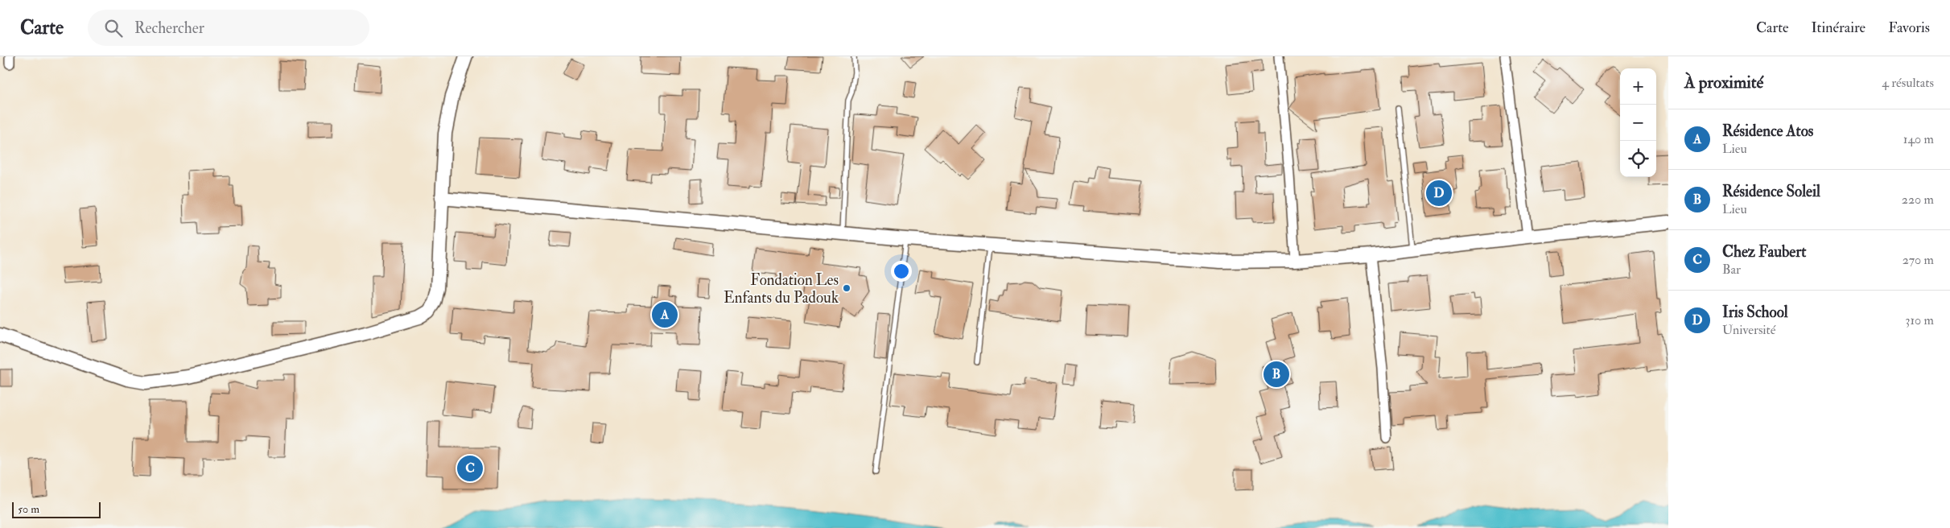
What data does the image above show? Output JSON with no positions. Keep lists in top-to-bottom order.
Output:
{
  "places": ["Fondation Les Enfants du Padouk"],
  "scale_bar": "50 m",
  "page": {
    "header": "Carte",
    "search": "Rechercher",
    "nav": ["Carte", "Itinéraire", "Favoris"],
    "heading": ["À proximité", "4 résultats"],
    "map_buttons": ["+", "−"],
    "list": [
      {
        "mark": "A",
        "name": "Résidence Atos",
        "note": "Lieu",
        "value": "140 m"
      },
      {
        "mark": "B",
        "name": "Résidence Soleil",
        "note": "Lieu",
        "value": "220 m"
      },
      {
        "mark": "C",
        "name": "Chez Faubert",
        "note": "Bar",
        "value": "270 m"
      },
      {
        "mark": "D",
        "name": "Iris School",
        "note": "Université",
        "value": "310 m"
      }
    ],
    "pins": [
      "D",
      "A",
      "B",
      "C"
    ],
    "scale": "50 m"
  }
}
